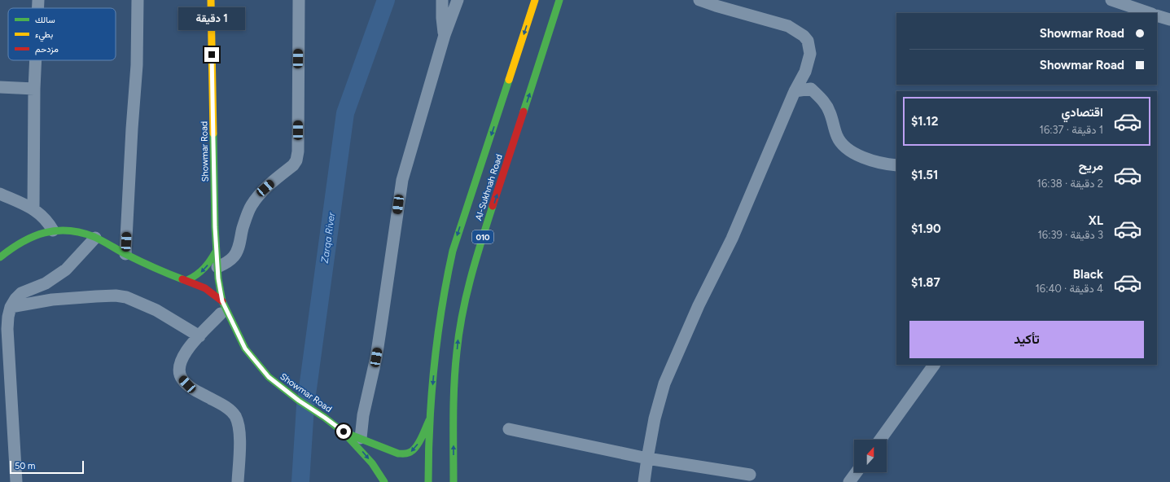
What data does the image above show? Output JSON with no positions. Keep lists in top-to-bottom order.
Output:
{
  "streets": {
    "main road": ["Showmar Road", "Al-Sukhnah Road", "010"]
  },
  "crossings": [
    ["Showmar Road", "Al-Sukhnah Road"]
  ],
  "water": ["Zarqa River"],
  "legend": ["سالك", "بطيء", "مزدحم"],
  "scale_bar": "50 m",
  "north": "top",
  "page": {
    "bubble": "1 دقيقة",
    "banner": ["Showmar Road", "Showmar Road"],
    "list": [
      {
        "name": "اقتصادي",
        "note": "1 دقيقة · 16:37",
        "value": "$1.12"
      },
      {
        "name": "مريح",
        "note": "2 دقيقة · 16:38",
        "value": "$1.51"
      },
      {
        "name": "XL",
        "note": "3 دقيقة · 16:39",
        "value": "$1.90"
      },
      {
        "name": "Black",
        "note": "4 دقيقة · 16:40",
        "value": "$1.87"
      }
    ],
    "buttons": "تأكيد",
    "scale": "50 m"
  }
}
